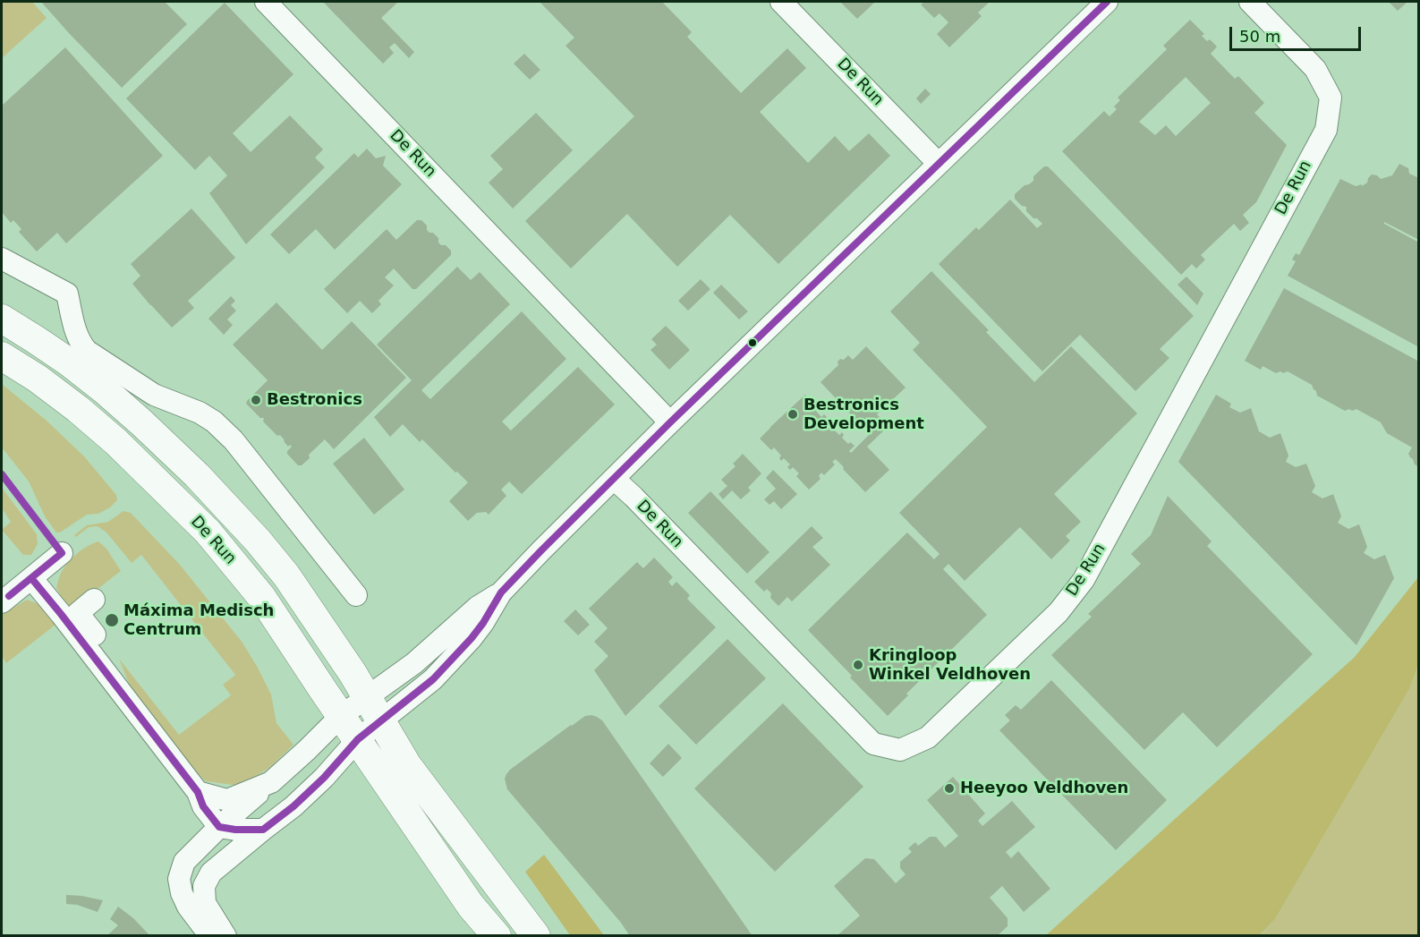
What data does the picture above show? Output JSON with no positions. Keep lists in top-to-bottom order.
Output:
{
  "streets": {
    "main road": ["De Run"]
  },
  "places": [
    "Bestronics",
    "Bestronics Development",
    "Máxima Medisch Centrum",
    "Kringloop Winkel Veldhoven",
    "Heeyoo Veldhoven"
  ],
  "scale_bar": "50 m"
}
